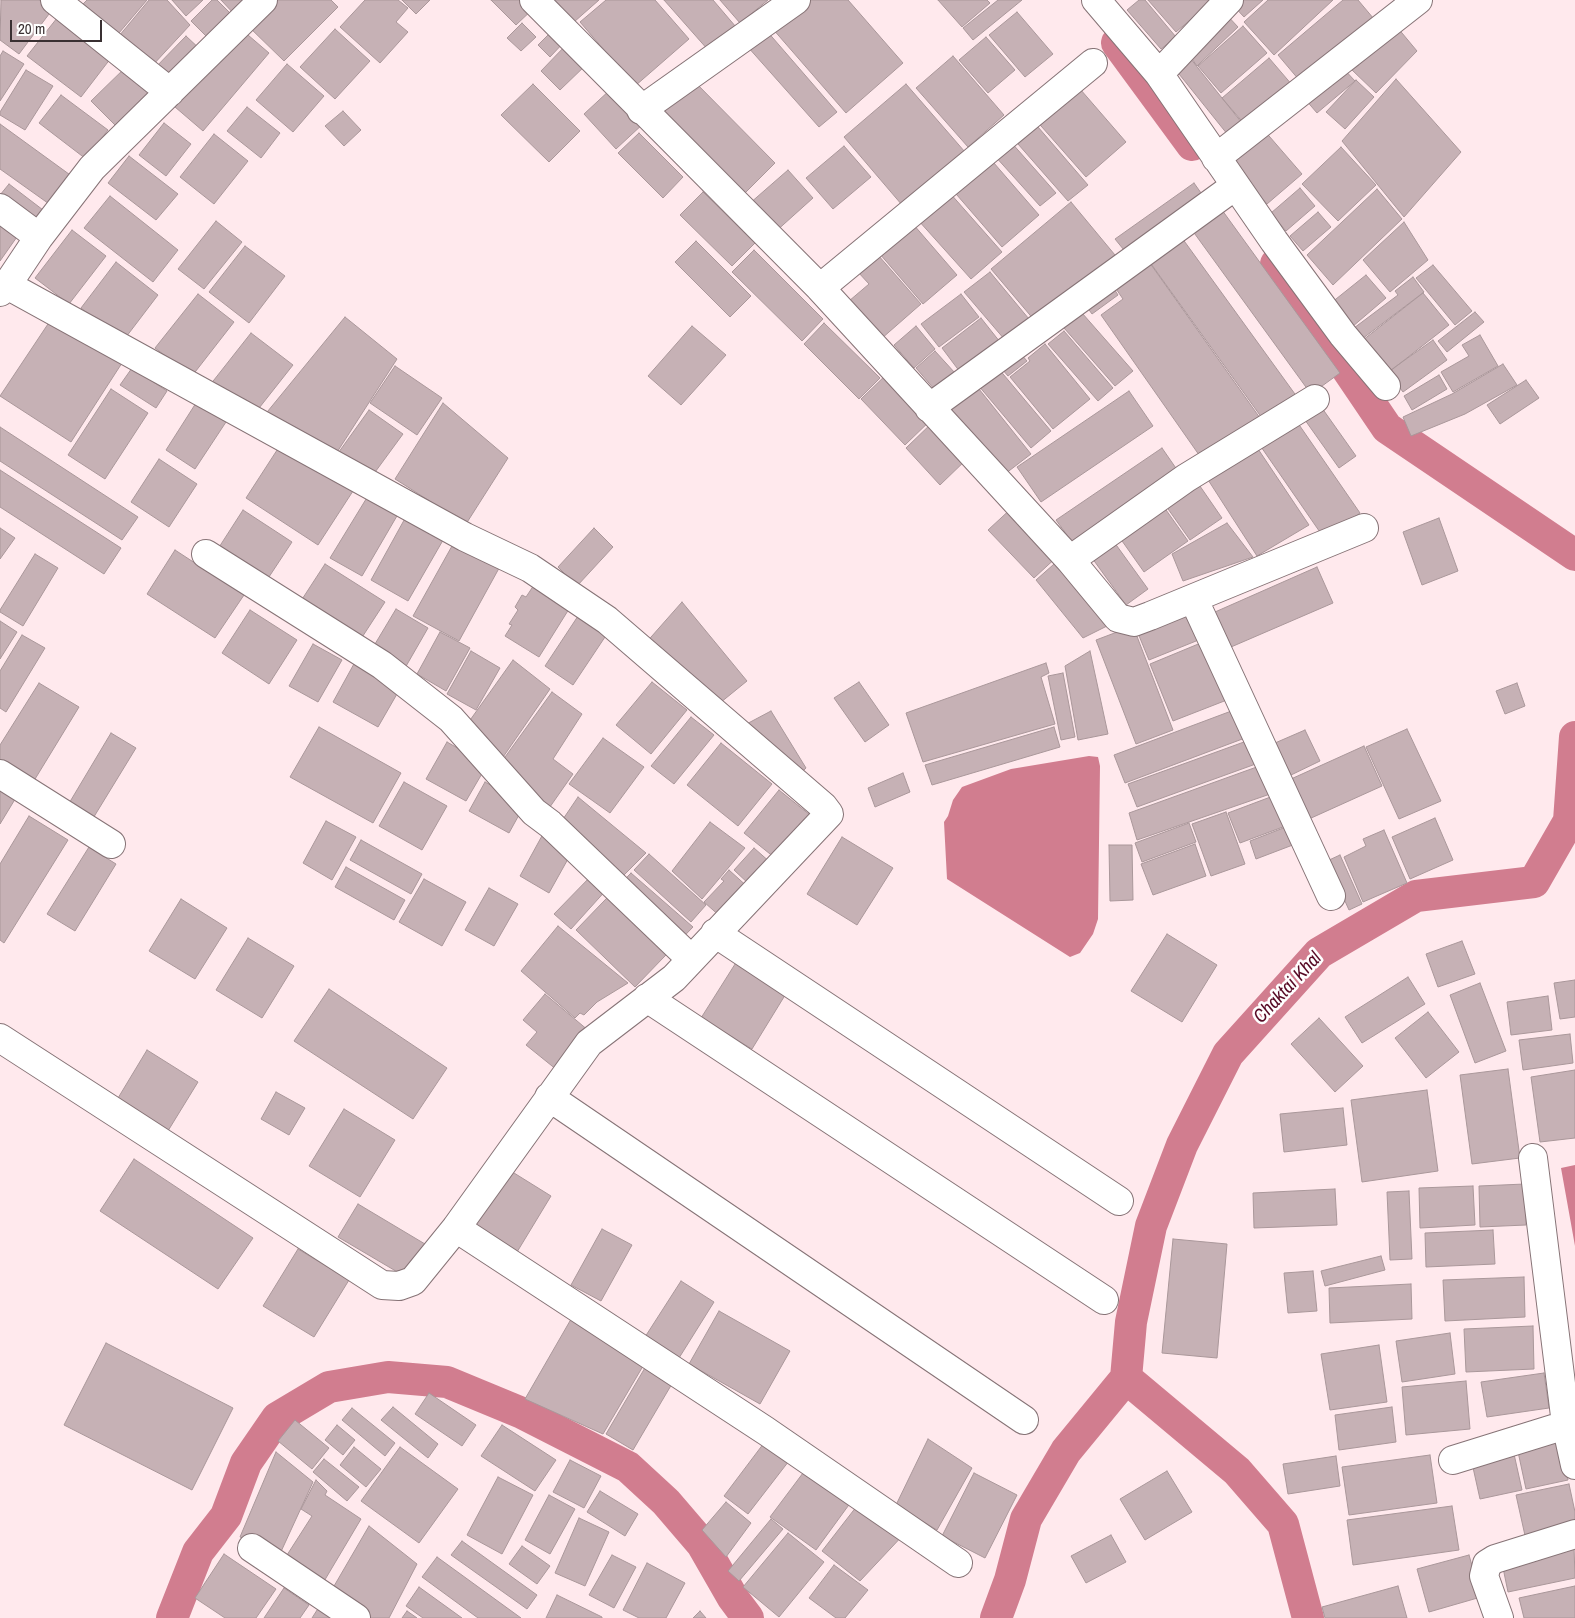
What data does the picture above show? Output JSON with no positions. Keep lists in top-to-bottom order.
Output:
{
  "water": ["Chaktai Khal"],
  "scale_bar": "20 m"
}
